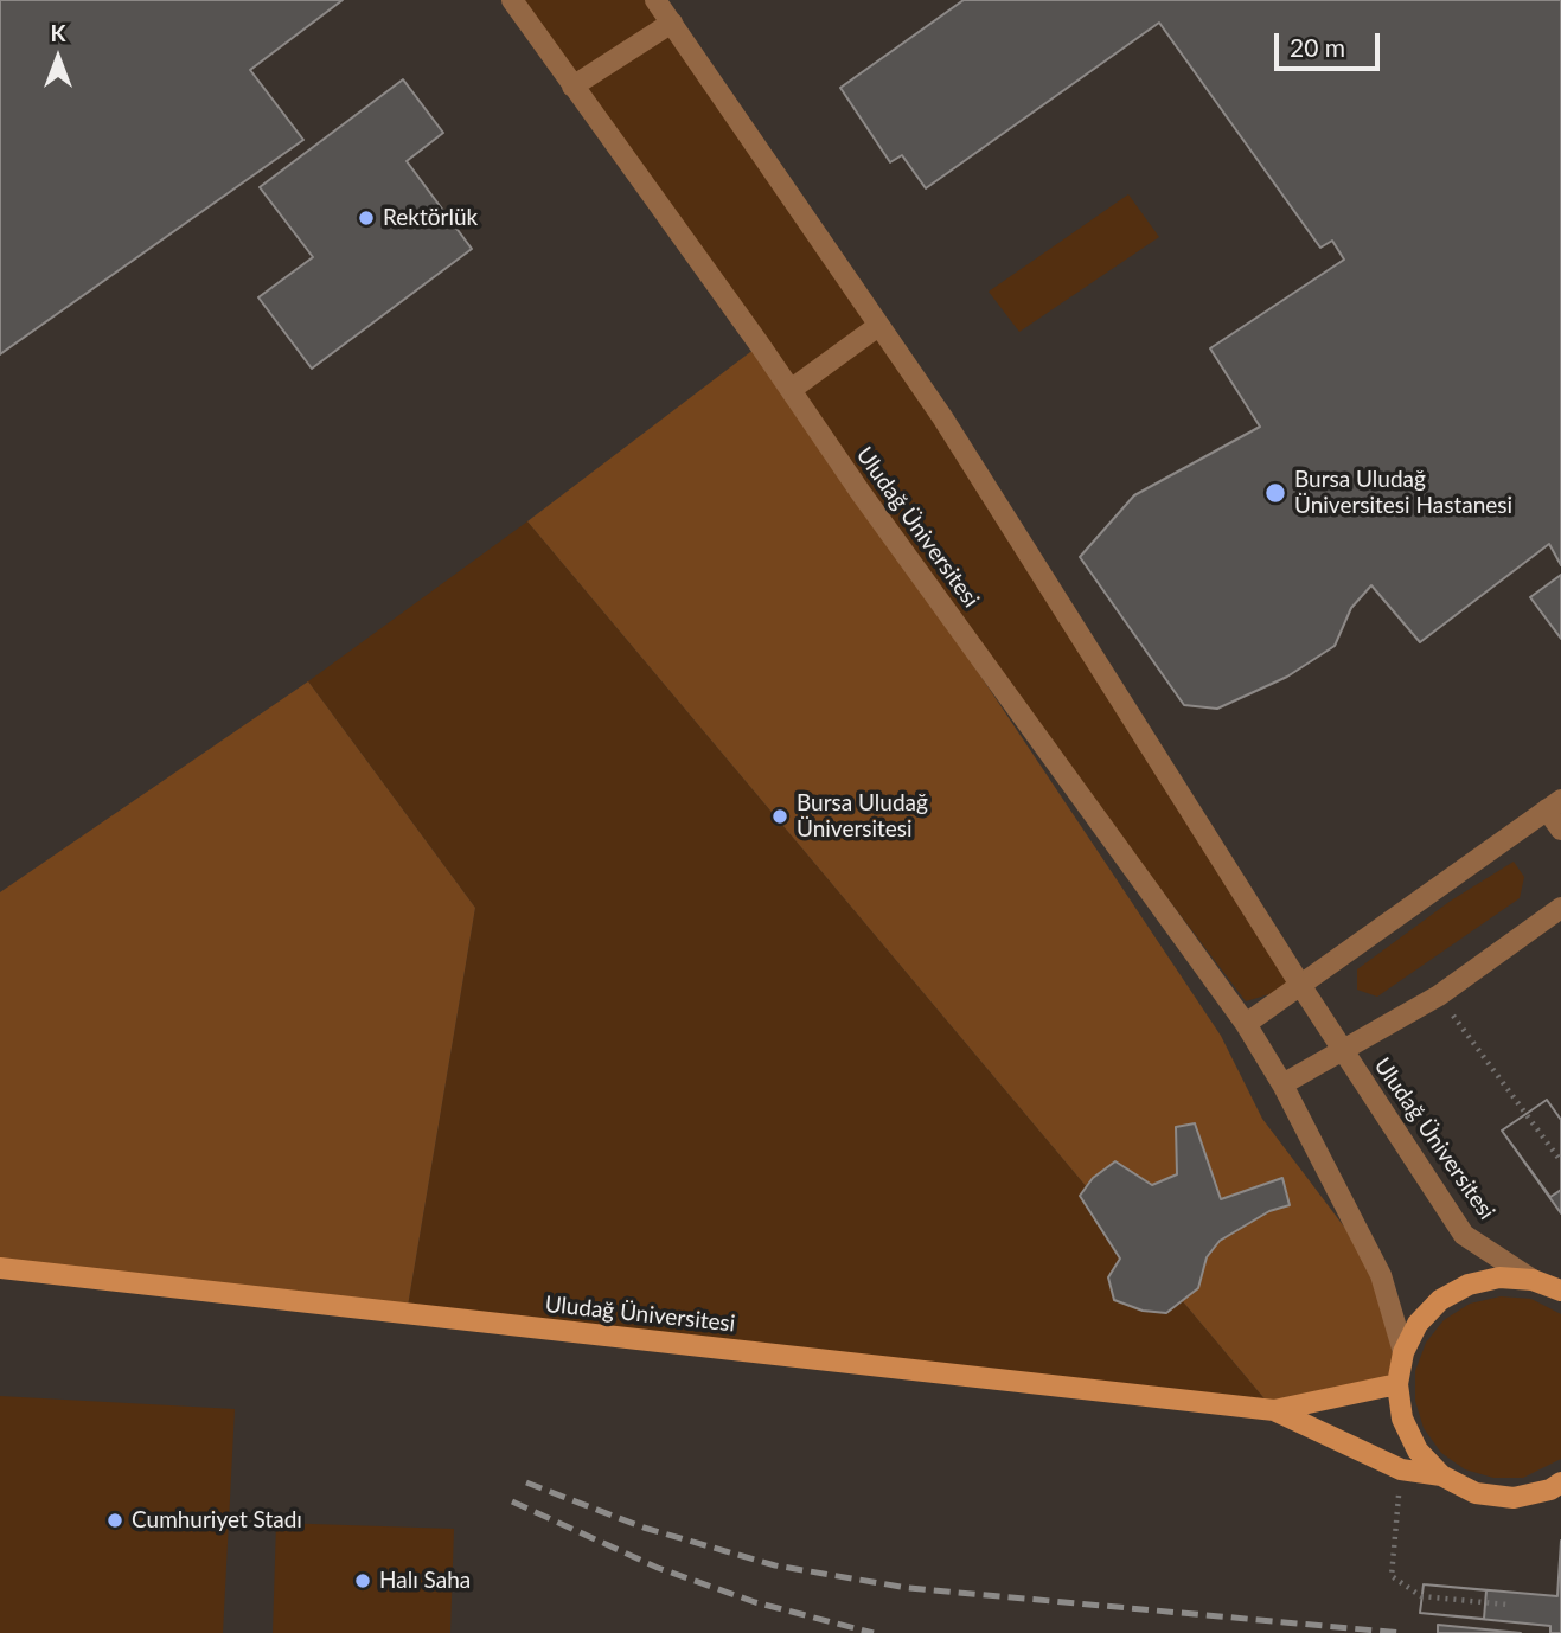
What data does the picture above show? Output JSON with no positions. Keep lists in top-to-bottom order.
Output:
{
  "streets": {
    "main road": ["Uludağ Üniversitesi"]
  },
  "places": [
    "Rektörlük",
    "Bursa Uludağ Üniversitesi Hastanesi",
    "Bursa Uludağ Üniversitesi",
    "Cumhuriyet Stadı",
    "Halı Saha"
  ],
  "scale_bar": "20 m",
  "north": "top"
}
